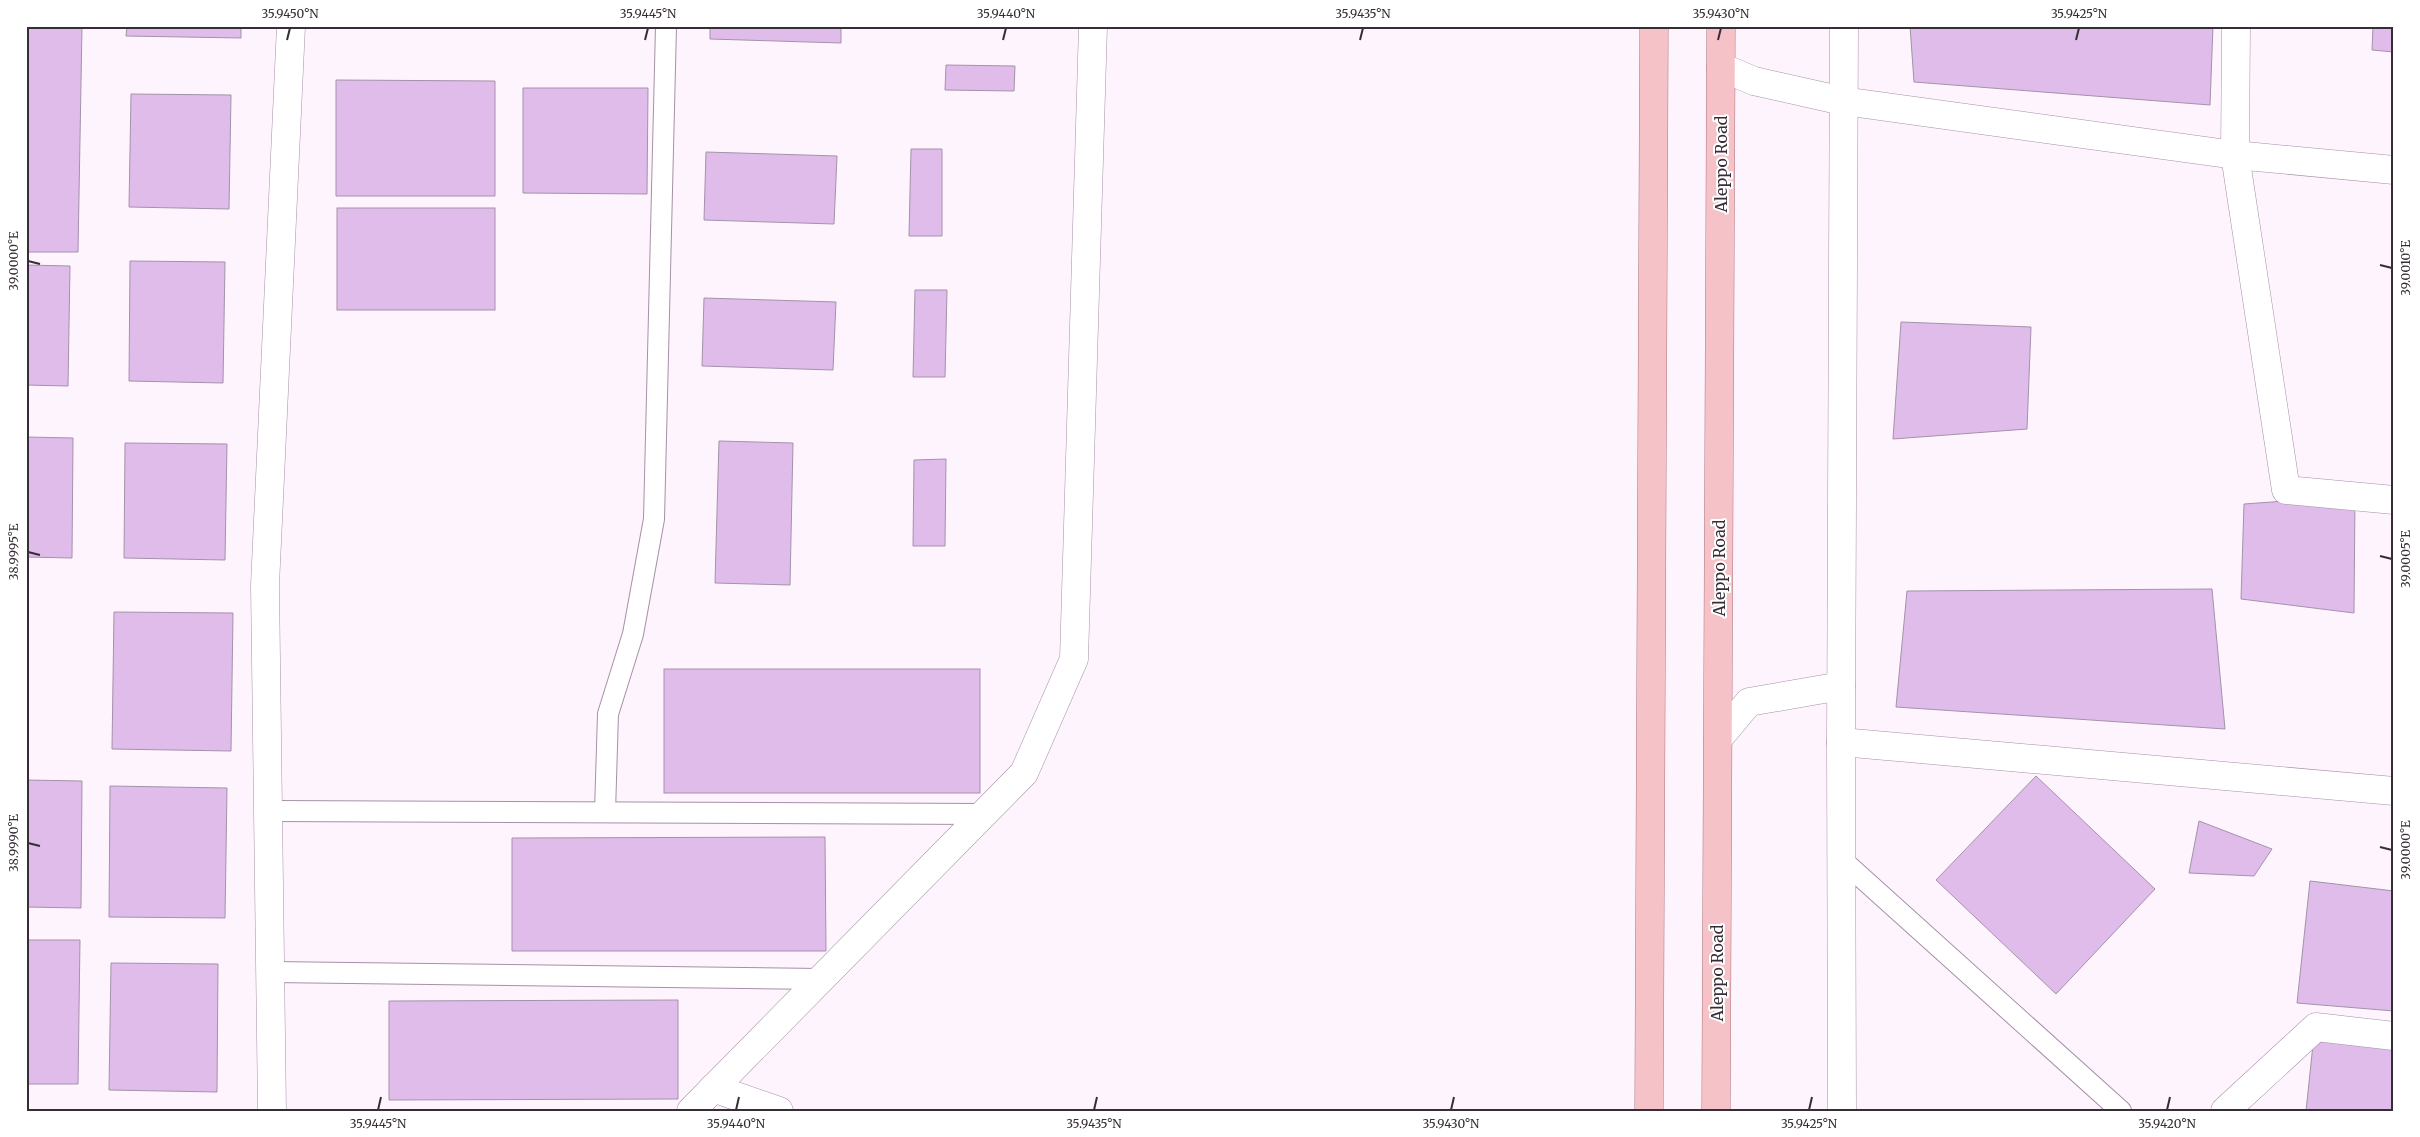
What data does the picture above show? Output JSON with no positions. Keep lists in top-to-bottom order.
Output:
{
  "streets": {
    "main road": ["Aleppo Road"]
  },
  "coordinates": [
    "35.9450°N",
    "35.9445°N",
    "35.9440°N",
    "35.9435°N",
    "35.9430°N",
    "35.9425°N",
    "39.0000°E",
    "39.0010°E",
    "38.9995°E",
    "39.0005°E",
    "38.9990°E",
    "35.9420°N"
  ]
}
